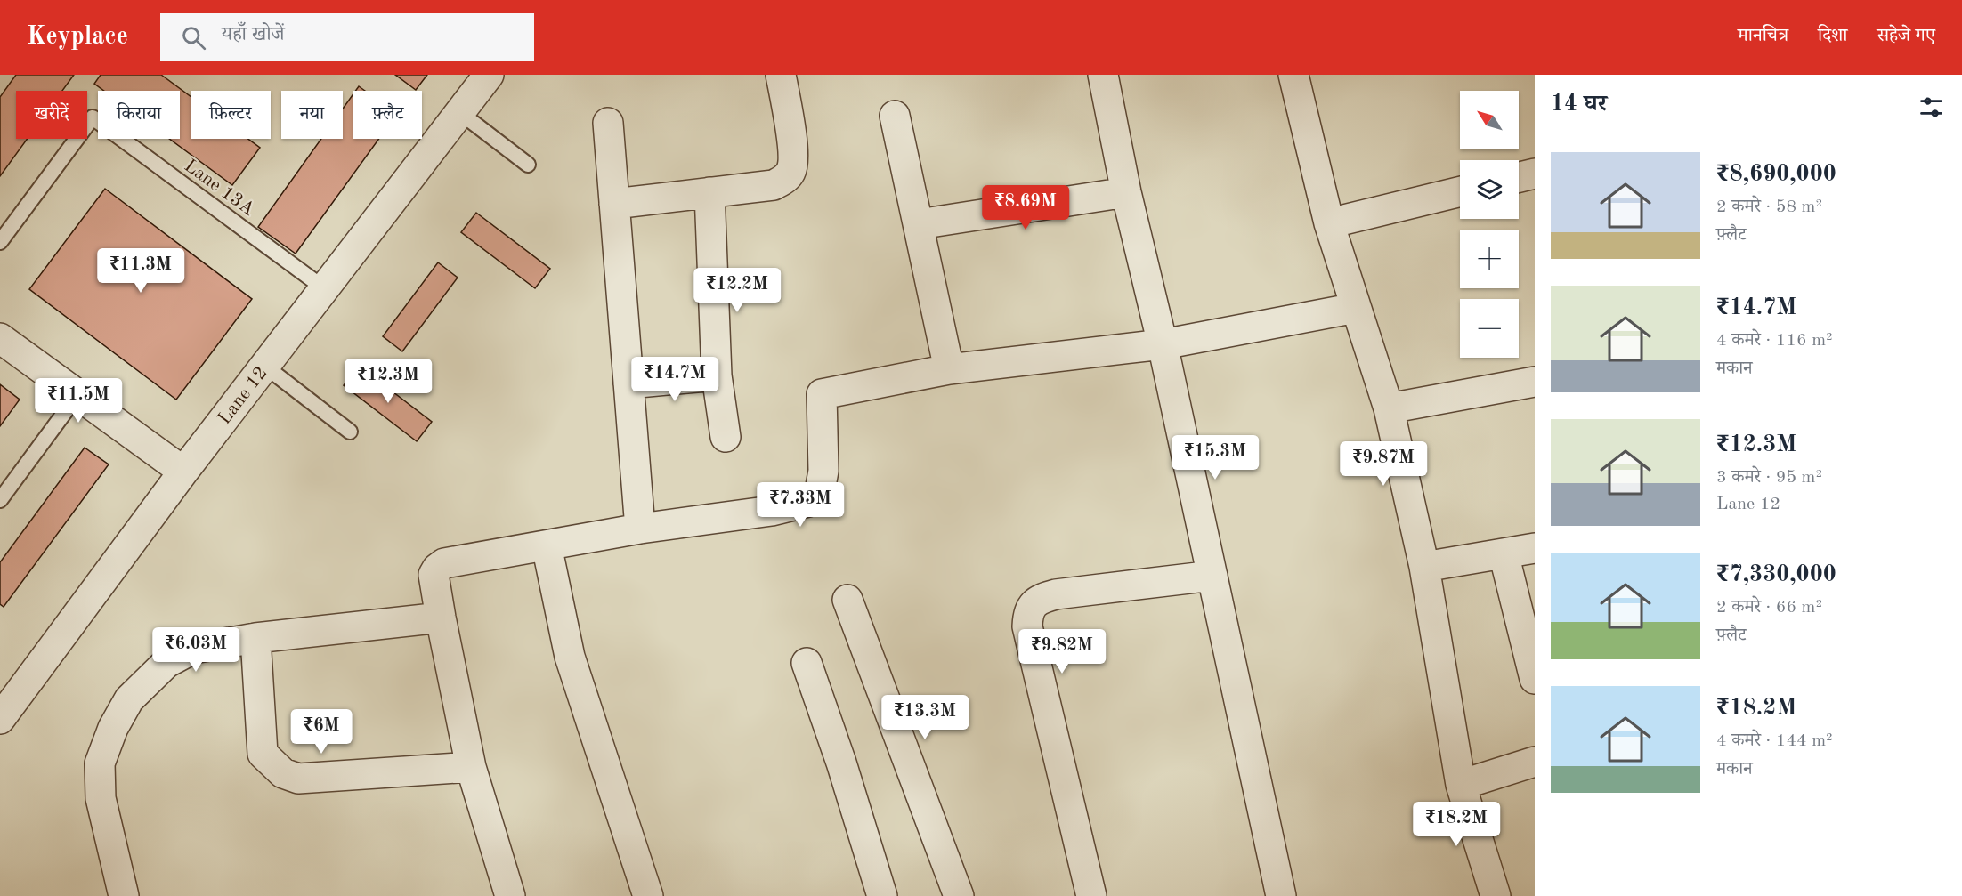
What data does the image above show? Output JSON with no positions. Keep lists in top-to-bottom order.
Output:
{
  "streets": {
    "street": ["Lane 12"],
    "lane": ["Lane 13A"]
  },
  "crossings": [
    ["Lane 13A", "Lane 12"]
  ],
  "north": "top left",
  "page": {
    "header": "Keyplace",
    "search": "यहाँ खोजें",
    "nav": ["मानचित्र", "दिशा", "सहेजे गए"],
    "heading": "14 घर",
    "map_buttons": ["+", "−"],
    "chip": [
      "खरीदें",
      "किराया",
      "फ़िल्टर",
      "नया",
      "फ़्लैट"
    ],
    "list": [
      {
        "name": "₹8,690,000",
        "note": "2 कमरे · 58 m² · फ़्लैट"
      },
      {
        "name": "₹14.7M",
        "note": "4 कमरे · 116 m² · मकान"
      },
      {
        "name": "₹12.3M",
        "note": "3 कमरे · 95 m² · Lane 12"
      },
      {
        "name": "₹7,330,000",
        "note": "2 कमरे · 66 m² · फ़्लैट"
      },
      {
        "name": "₹18.2M",
        "note": "4 कमरे · 144 m² · मकान"
      }
    ],
    "price": [
      "₹8.69M",
      "₹11.3M",
      "₹12.2M",
      "₹14.7M",
      "₹12.3M",
      "₹11.5M",
      "₹15.3M",
      "₹9.87M",
      "₹7.33M",
      "₹6.03M",
      "₹9.82M",
      "₹13.3M",
      "₹6M",
      "₹18.2M"
    ]
  }
}
